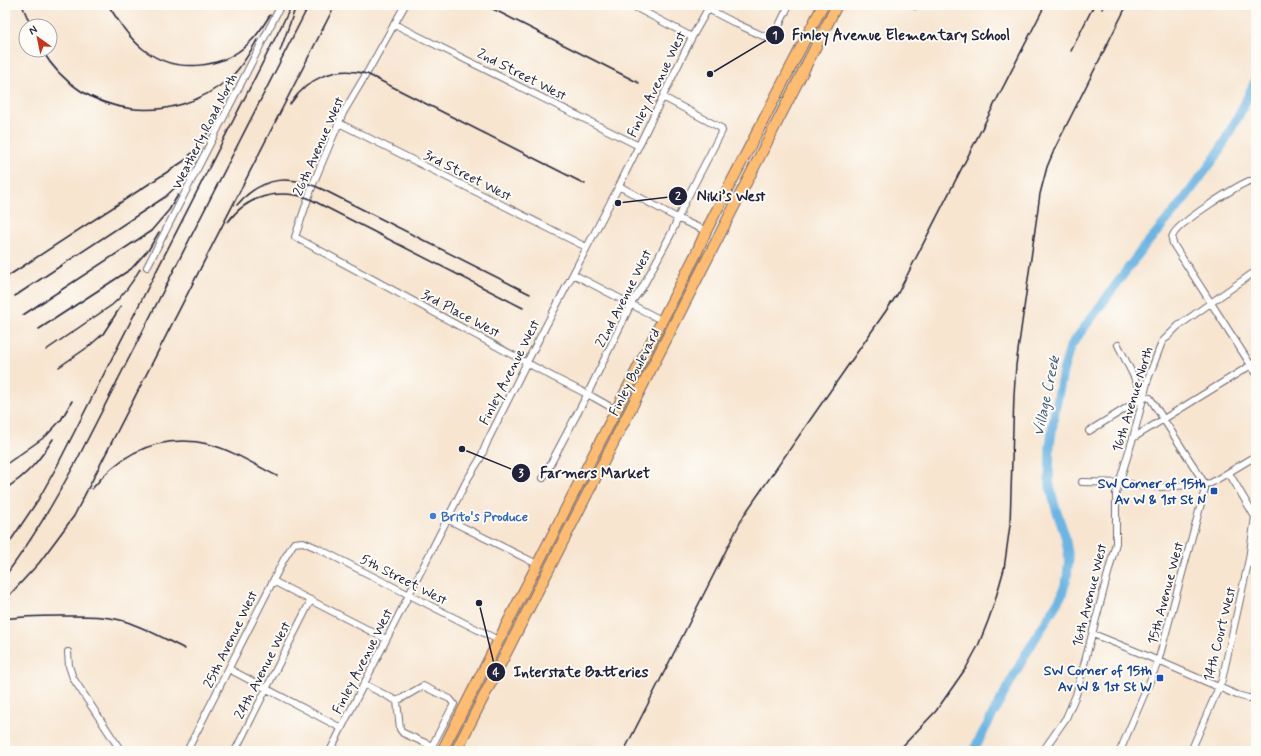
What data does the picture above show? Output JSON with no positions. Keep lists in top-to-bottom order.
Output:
{
  "streets": {
    "main road": ["Finley Boulevard"],
    "street": [
      "2nd Street West",
      "Finley Avenue West",
      "Weatherly Road North",
      "26th Avenue West",
      "3rd Street West",
      "22nd Avenue West",
      "3rd Place West",
      "16th Avenue North",
      "5th Street West",
      "15th Avenue West",
      "16th Avenue West",
      "14th Court West",
      "25th Avenue West",
      "24th Avenue West"
    ]
  },
  "crossings": [
    ["2nd Street West", "Finley Avenue West"],
    ["2nd Street West", "26th Avenue West"],
    ["Finley Avenue West", "3rd Street West"],
    ["Finley Avenue West", "22nd Avenue West"],
    ["Finley Avenue West", "3rd Place West"],
    ["Finley Avenue West", "5th Street West"],
    ["26th Avenue West", "3rd Street West"],
    ["26th Avenue West", "3rd Place West"],
    ["22nd Avenue West", "3rd Place West"],
    ["3rd Place West", "Finley Boulevard"],
    ["Finley Boulevard", "5th Street West"],
    ["16th Avenue North", "16th Avenue West"],
    ["5th Street West", "25th Avenue West"]
  ],
  "water": ["Village Creek"],
  "places": {
    "other": [
      "Finley Avenue Elementary School",
      "Niki’s West",
      "Farmers Market",
      "Brito's Produce",
      "Interstate Batteries"
    ],
    "transit": ["SW Corner of 15th Av W & 1st St N", "SW Corner of 15th Av W & 1st St W"]
  },
  "north": "top left"
}
